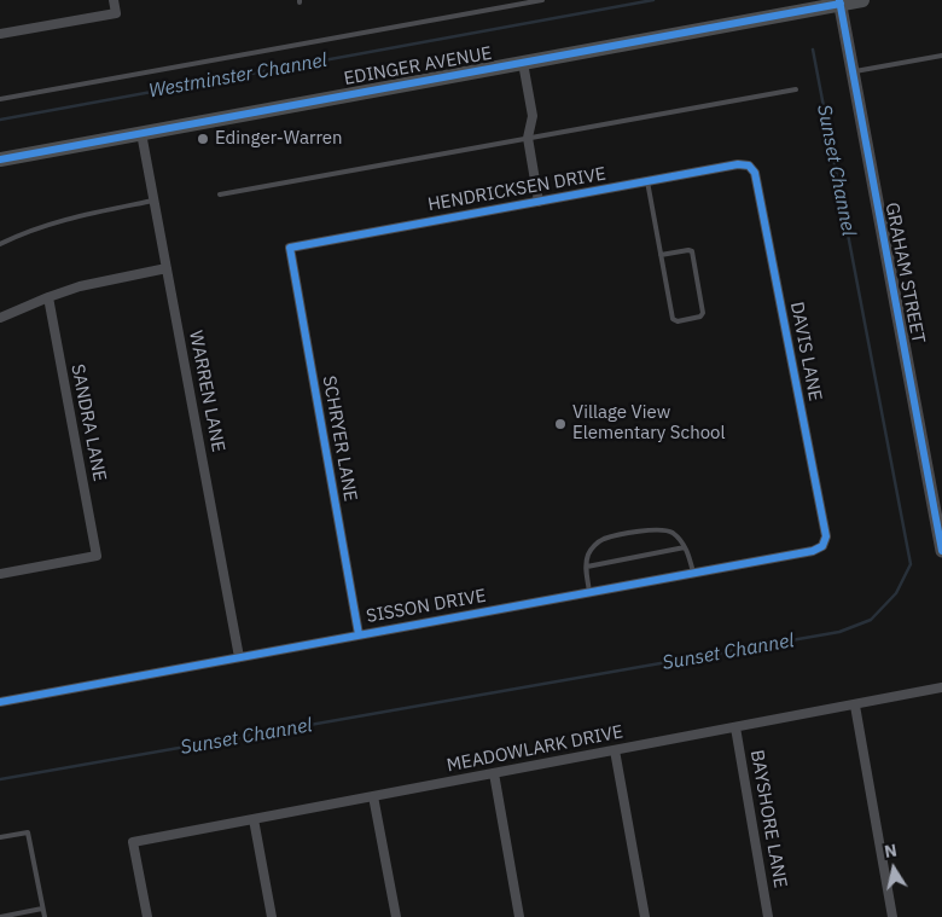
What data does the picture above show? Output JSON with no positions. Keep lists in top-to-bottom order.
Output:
{
  "streets": {
    "main road": ["EDINGER AVENUE"],
    "street": [
      "HENDRICKSEN DRIVE",
      "GRAHAM STREET",
      "DAVIS LANE",
      "WARREN LANE",
      "SANDRA LANE",
      "SCHRYER LANE",
      "SISSON DRIVE",
      "MEADOWLARK DRIVE",
      "BAYSHORE LANE"
    ]
  },
  "crossings": [
    ["EDINGER AVENUE", "GRAHAM STREET"],
    ["EDINGER AVENUE", "WARREN LANE"],
    ["HENDRICKSEN DRIVE", "DAVIS LANE"],
    ["HENDRICKSEN DRIVE", "SCHRYER LANE"],
    ["DAVIS LANE", "SISSON DRIVE"],
    ["WARREN LANE", "SISSON DRIVE"],
    ["SCHRYER LANE", "SISSON DRIVE"],
    ["MEADOWLARK DRIVE", "BAYSHORE LANE"]
  ],
  "water": ["Westminster Channel", "Sunset Channel"],
  "places": ["Edinger-Warren", "Village View Elementary School"],
  "north": "top"
}
